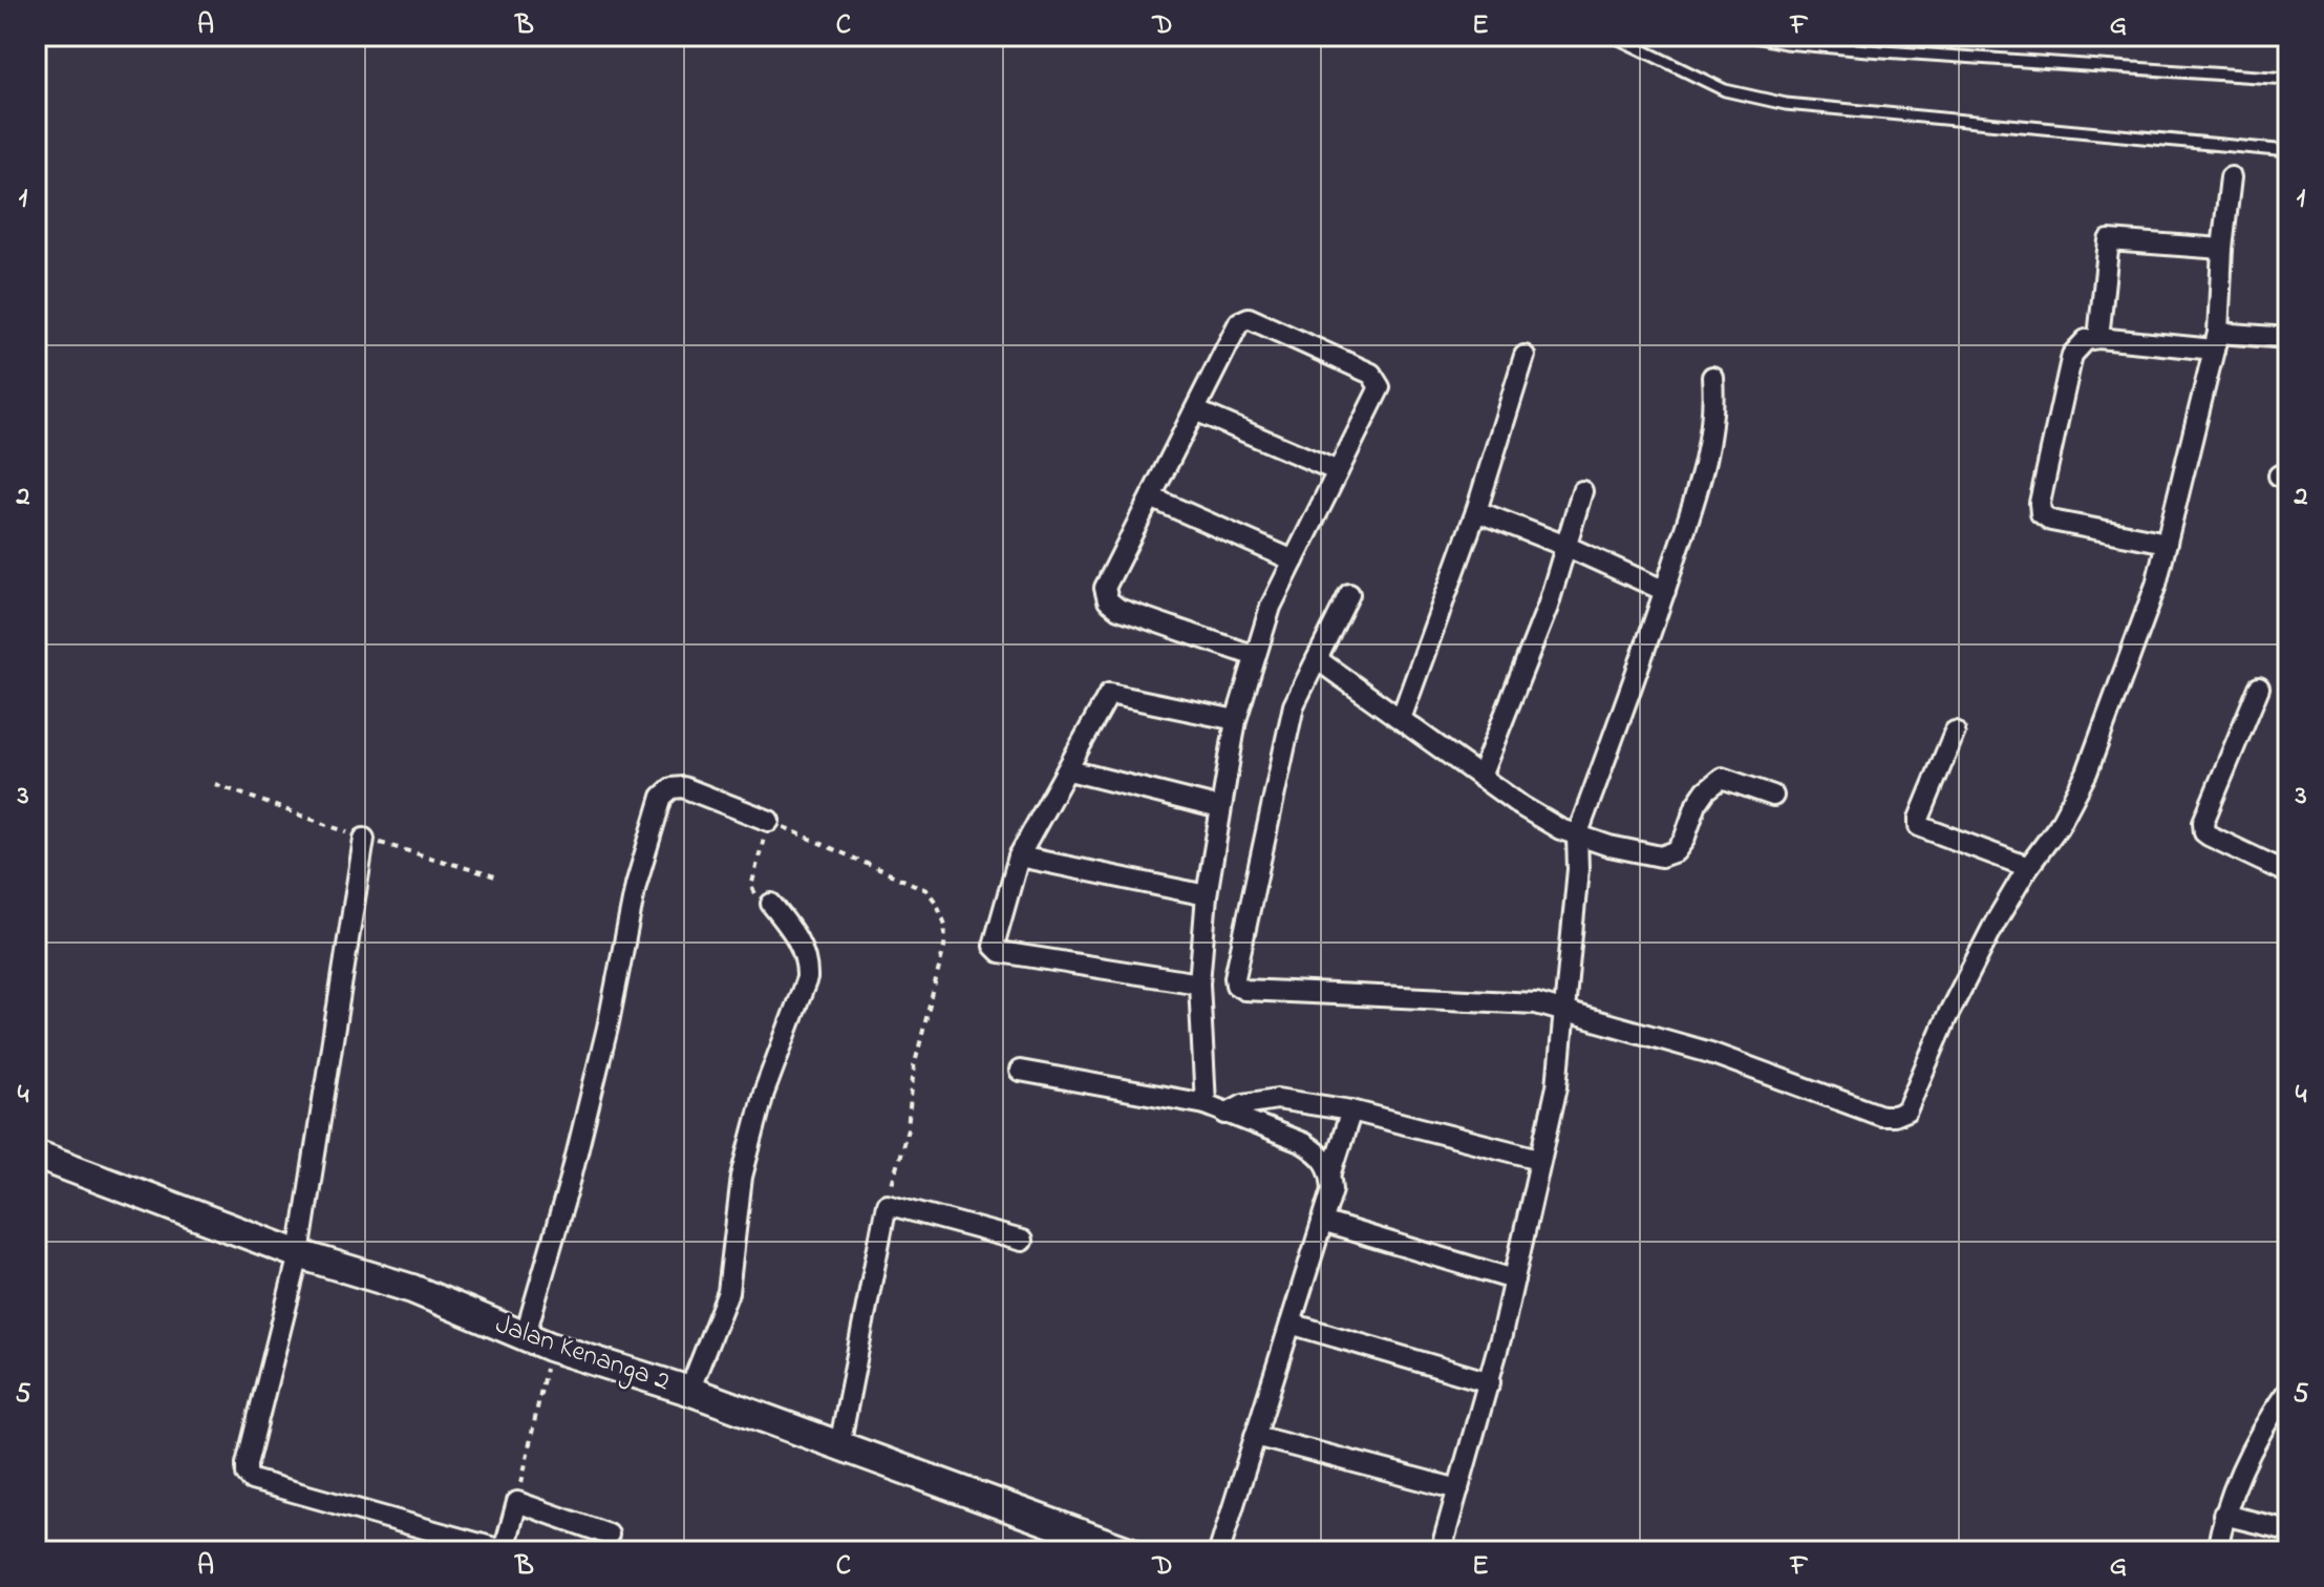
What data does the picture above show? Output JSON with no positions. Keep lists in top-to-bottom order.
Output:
{
  "streets": {
    "main road": ["Jalan Kenanga 2"]
  },
  "grid": {
    "columns": [
      "A",
      "B",
      "C",
      "D",
      "E",
      "F",
      "G"
    ],
    "rows": [
      "1",
      "2",
      "3",
      "4",
      "5"
    ]
  }
}
